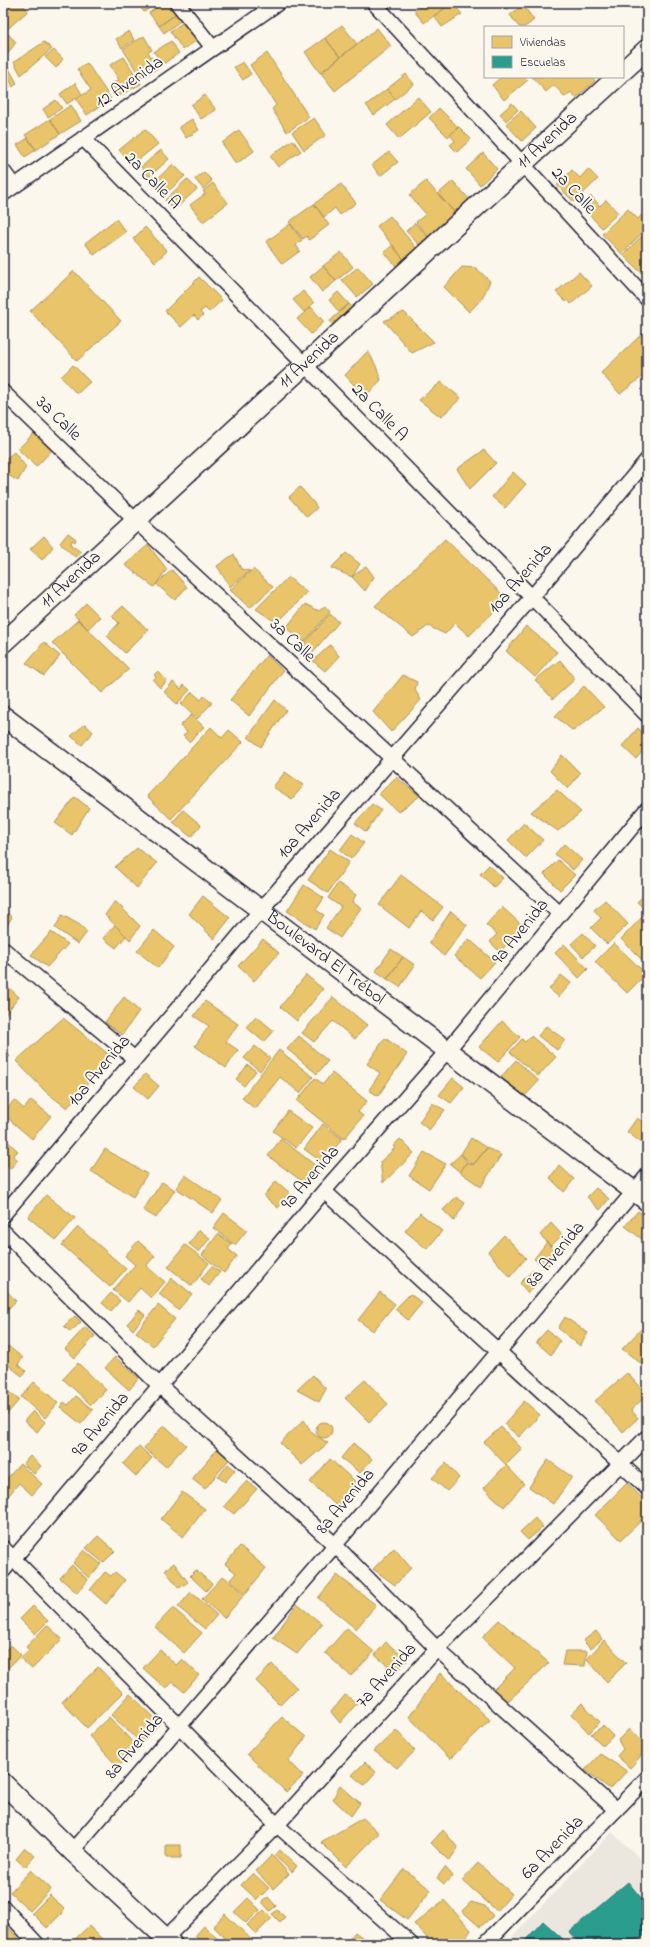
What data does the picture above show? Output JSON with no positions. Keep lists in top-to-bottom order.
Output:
{
  "streets": {
    "street": [
      "12 Avenida",
      "11 Avenida",
      "2a Calle A",
      "2a Calle",
      "3a Calle",
      "10a Avenida",
      "9a Avenida",
      "Boulevard El Trébol",
      "8a Avenida",
      "7a Avenida",
      "6a Avenida"
    ]
  },
  "crossings": [
    ["12 Avenida", "2a Calle A"],
    ["11 Avenida", "2a Calle A"],
    ["11 Avenida", "2a Calle"],
    ["11 Avenida", "3a Calle"],
    ["2a Calle A", "10a Avenida"],
    ["3a Calle", "10a Avenida"],
    ["3a Calle", "9a Avenida"],
    ["10a Avenida", "Boulevard El Trébol"],
    ["9a Avenida", "Boulevard El Trébol"],
    ["Boulevard El Trébol", "8a Avenida"]
  ],
  "legend": ["Viviendas", "Escuelas"]
}
